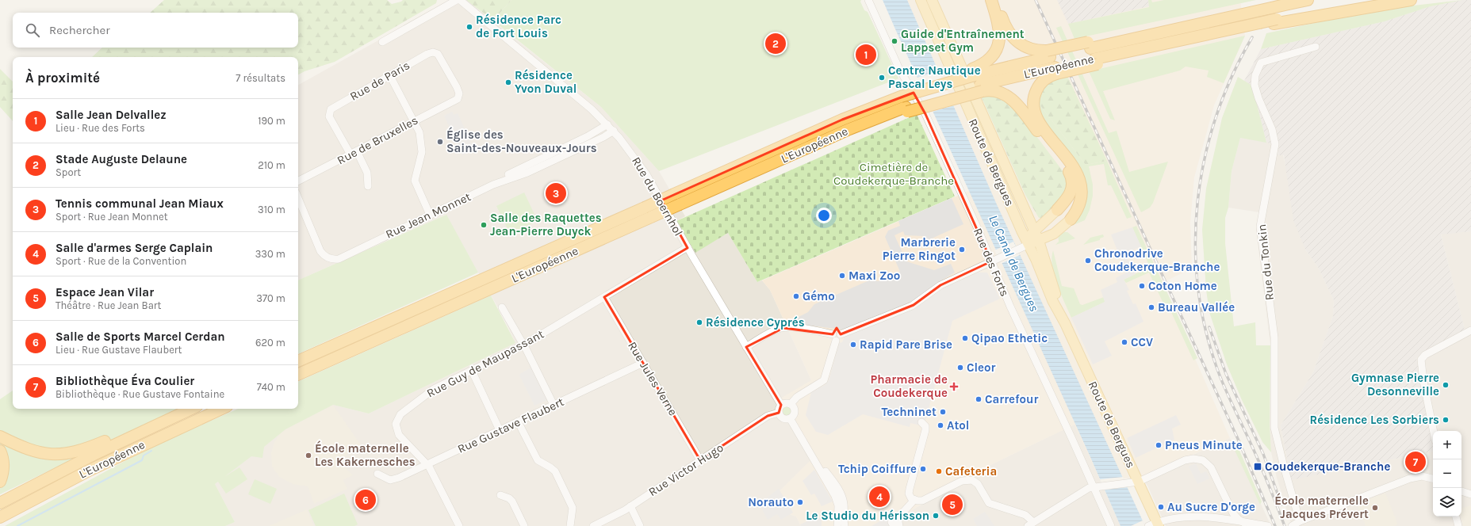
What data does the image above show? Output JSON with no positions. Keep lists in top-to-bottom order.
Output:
{
  "streets": {
    "highway": ["L'Européenne"],
    "main road": ["Route de Bergues"],
    "street": [
      "Rue de Paris",
      "Rue de Bruxelles",
      "Rue du Boernhol",
      "Rue Jean Monnet",
      "Rue des Forts",
      "Rue du Tonkin",
      "Rue Guy de Maupassant",
      "Rue Jules Verne",
      "Rue Gustave Flaubert",
      "Rue Victor Hugo"
    ]
  },
  "crossings": [
    ["Rue de Paris", "Rue de Bruxelles"],
    ["Rue du Boernhol", "Rue Jean Monnet"],
    ["Rue du Boernhol", "Rue Guy de Maupassant"],
    ["Rue du Boernhol", "Rue Victor Hugo"],
    ["Rue Guy de Maupassant", "Rue Jules Verne"],
    ["Rue Guy de Maupassant", "Rue Gustave Flaubert"],
    ["Rue Jules Verne", "Rue Gustave Flaubert"],
    ["Rue Jules Verne", "Rue Victor Hugo"]
  ],
  "water": ["Le Canal de Bergues"],
  "parks": ["Cimetière de Coudekerque-Branche"],
  "places": {
    "other": [
      "Résidence Parc de Fort Louis",
      "Guide d'Entraînement Lappset Gym",
      "Centre Nautique Pascal Leys",
      "Résidence Yvon Duval",
      "Église des Saint-des-Nouveaux-Jours",
      "Salle des Raquettes Jean-Pierre Duyck",
      "Marbrerie Pierre Ringot",
      "Chronodrive Coudekerque-Branche",
      "Maxi Zoo",
      "Coton Home",
      "Gémo",
      "Bureau Vallée",
      "Résidence Cyprés",
      "Qipao Ethetic",
      "CCV",
      "Rapid Pare Brise",
      "Cleor",
      "Gymnase Pierre Desonneville",
      "Carrefour",
      "Techninet",
      "Résidence Les Sorbiers",
      "Atol",
      "Pneus Minute",
      "École maternelle Les Kakernesches",
      "Tchip Coiffure",
      "Cafeteria",
      "Norauto",
      "Au Sucre D'orge",
      "École maternelle Jacques Prévert",
      "Le Studio du Hérisson"
    ],
    "health": ["Pharmacie de Coudekerque"],
    "transit": ["Coudekerque-Branche"]
  },
  "page": {
    "search": "Rechercher",
    "pins": [
      "2",
      "1",
      "3",
      "7",
      "4",
      "6",
      "5"
    ],
    "heading": ["À proximité", "7 résultats"],
    "list": [
      {
        "mark": "1",
        "name": "Salle Jean Delvallez",
        "note": "Lieu · Rue des Forts",
        "value": "190 m"
      },
      {
        "mark": "2",
        "name": "Stade Auguste Delaune",
        "note": "Sport",
        "value": "210 m"
      },
      {
        "mark": "3",
        "name": "Tennis communal Jean Miaux",
        "note": "Sport · Rue Jean Monnet",
        "value": "310 m"
      },
      {
        "mark": "4",
        "name": "Salle d'armes Serge Caplain",
        "note": "Sport · Rue de la Convention",
        "value": "330 m"
      },
      {
        "mark": "5",
        "name": "Espace Jean Vilar",
        "note": "Théâtre · Rue Jean Bart",
        "value": "370 m"
      },
      {
        "mark": "6",
        "name": "Salle de Sports Marcel Cerdan",
        "note": "Lieu · Rue Gustave Flaubert",
        "value": "620 m"
      },
      {
        "mark": "7",
        "name": "Bibliothèque Éva Coulier",
        "note": "Bibliothèque · Rue Gustave Fontaine",
        "value": "740 m"
      }
    ],
    "map_buttons": ["+", "−"]
  }
}
